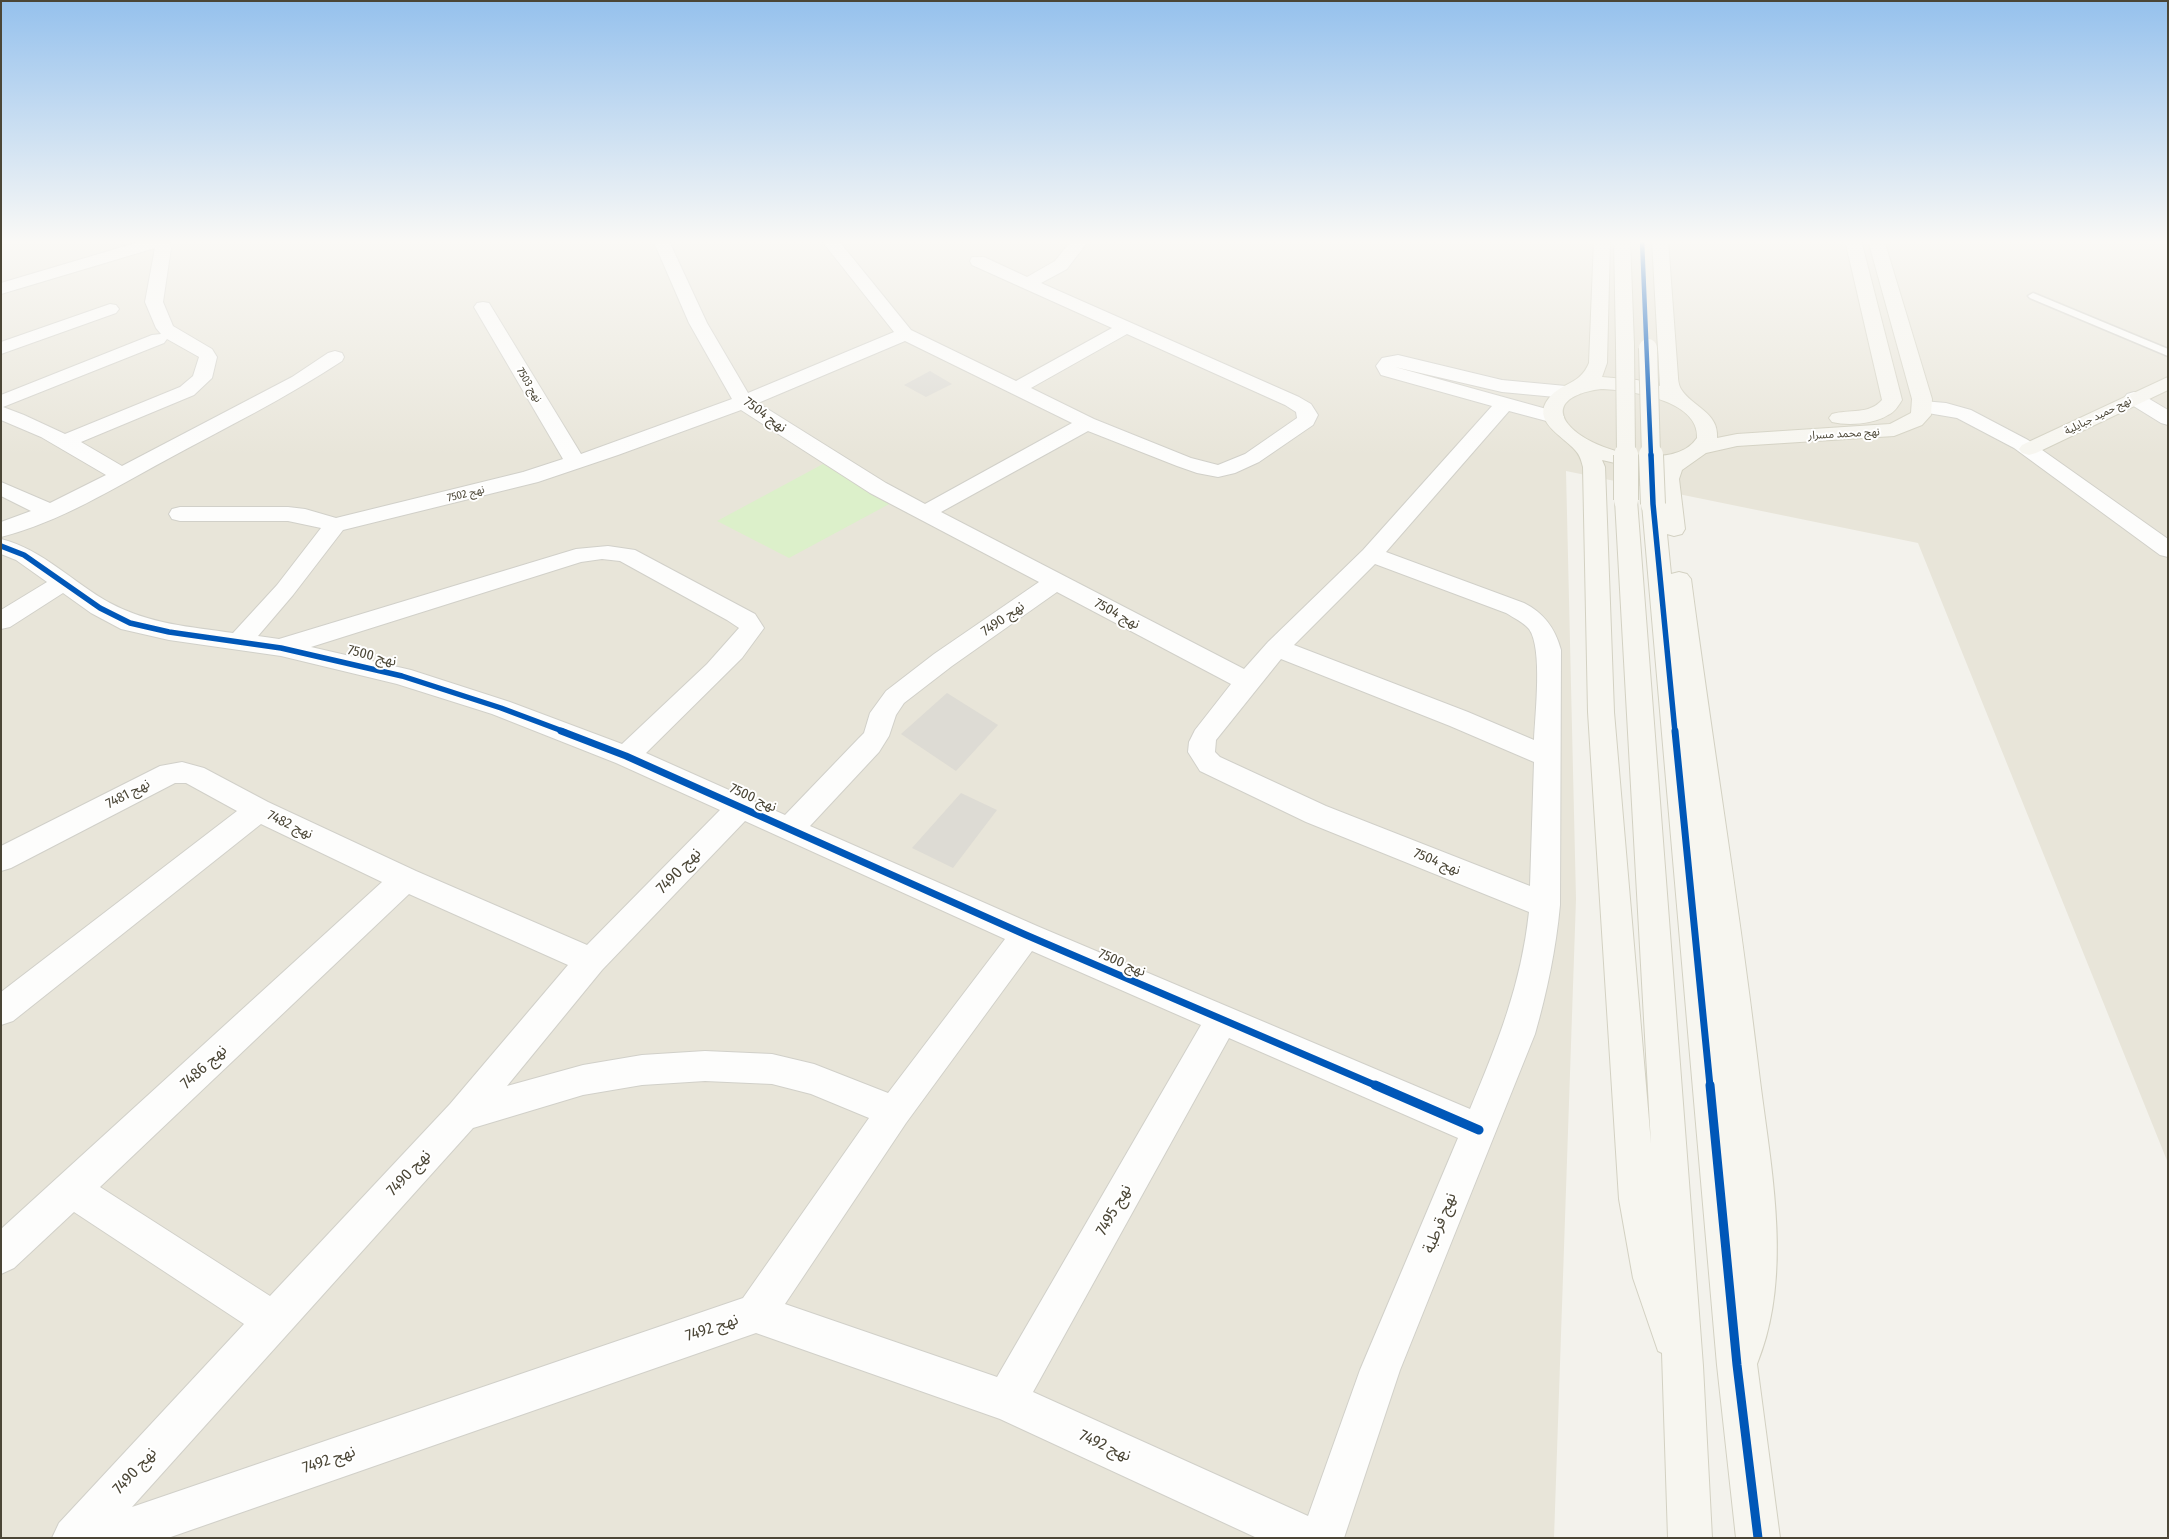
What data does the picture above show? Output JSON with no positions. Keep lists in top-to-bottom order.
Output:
{
  "streets": {
    "street": [
      "نهج 7503",
      "نهج 7504",
      "نهج حميد جبايلية",
      "نهج محمد مسرار",
      "نهج 7502",
      "نهج 7490",
      "نهج 7500",
      "نهج 7481",
      "نهج 7482",
      "نهج 7486",
      "نهج 7495",
      "نهج قرطبة",
      "نهج 7492"
    ]
  },
  "crossings": [
    ["نهج 7503", "نهج 7502"],
    ["نهج 7504", "نهج 7502"],
    ["نهج 7504", "نهج 7490"],
    ["نهج 7504", "نهج قرطبة"],
    ["نهج 7490", "نهج 7500"],
    ["نهج 7490", "نهج 7482"],
    ["نهج 7500", "نهج 7495"],
    ["نهج 7500", "نهج قرطبة"],
    ["نهج 7481", "نهج 7482"],
    ["نهج 7482", "نهج 7486"],
    ["نهج 7495", "نهج 7492"]
  ]
}
